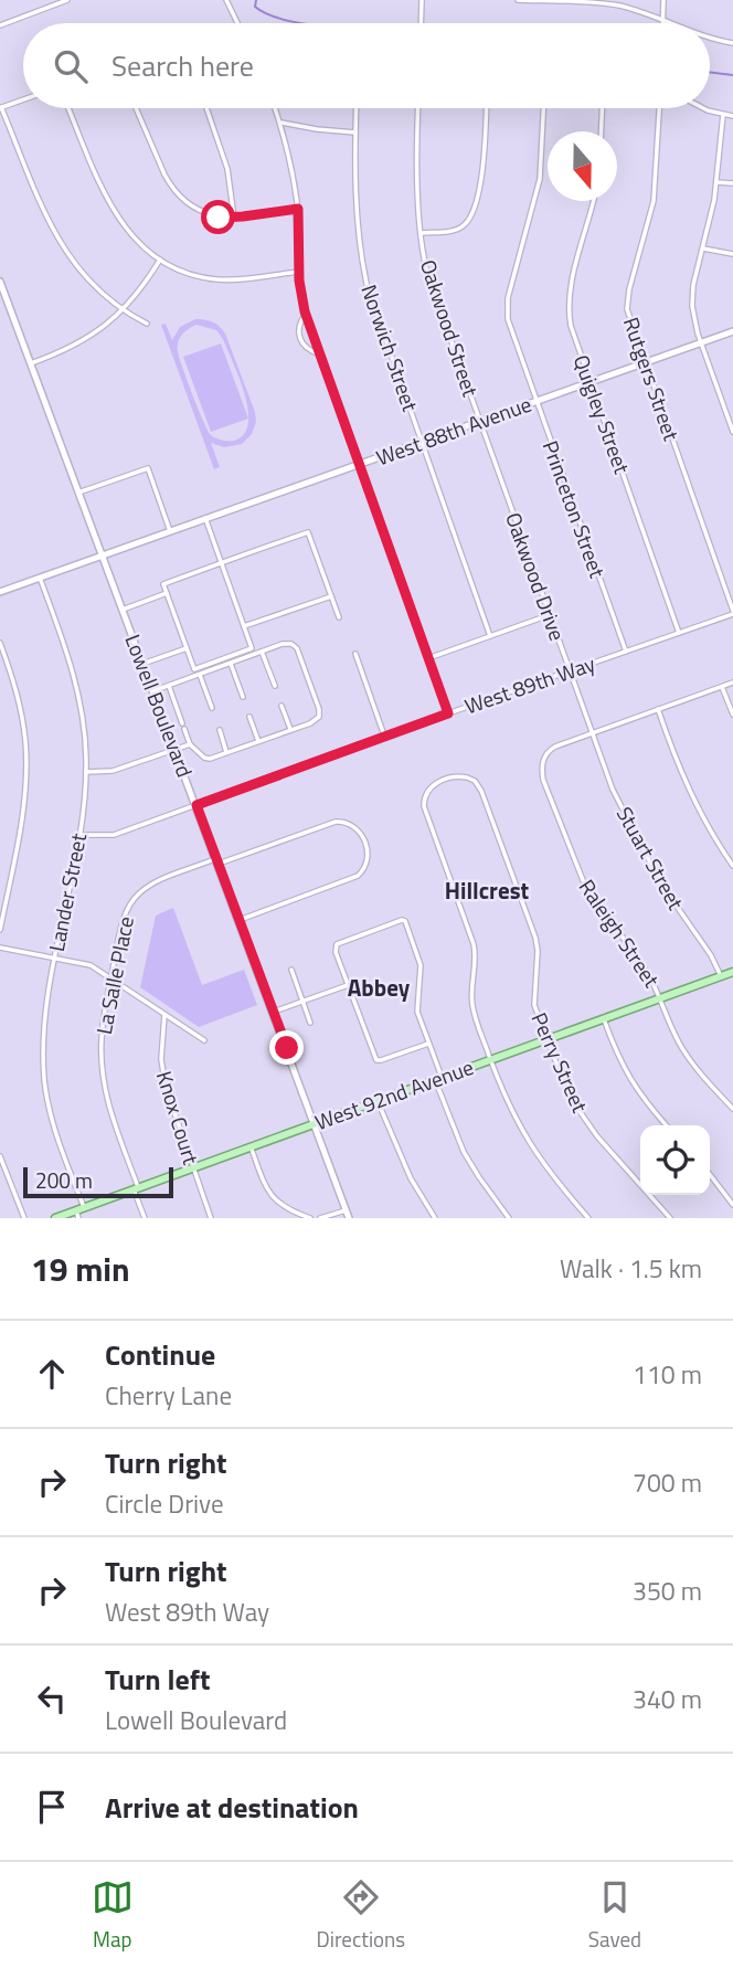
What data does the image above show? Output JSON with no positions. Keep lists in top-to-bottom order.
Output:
{
  "streets": {
    "main road": ["West 92nd Avenue"],
    "street": [
      "Oakwood Street",
      "Norwich Street",
      "Rutgers Street",
      "Quigley Street",
      "West 88th Avenue",
      "Princeton Street",
      "Oakwood Drive",
      "West 89th Way",
      "Lowell Boulevard",
      "Stuart Street",
      "Lander Street",
      "Raleigh Street",
      "La Salle Place",
      "Perry Street",
      "Knox Court"
    ]
  },
  "crossings": [
    ["Oakwood Street", "West 88th Avenue"],
    ["Oakwood Street", "Oakwood Drive"],
    ["Norwich Street", "West 88th Avenue"],
    ["Rutgers Street", "West 88th Avenue"],
    ["Rutgers Street", "West 89th Way"],
    ["Quigley Street", "West 88th Avenue"],
    ["Quigley Street", "West 89th Way"],
    ["West 88th Avenue", "Princeton Street"],
    ["West 88th Avenue", "Oakwood Drive"],
    ["West 88th Avenue", "Lowell Boulevard"],
    ["West 88th Avenue", "Lander Street"],
    ["Princeton Street", "West 89th Way"],
    ["Oakwood Drive", "West 89th Way"],
    ["Oakwood Drive", "Stuart Street"],
    ["Oakwood Drive", "Raleigh Street"],
    ["West 89th Way", "Lowell Boulevard"],
    ["West 89th Way", "Lander Street"],
    ["Lowell Boulevard", "La Salle Place"],
    ["Lowell Boulevard", "West 92nd Avenue"],
    ["Stuart Street", "Raleigh Street"],
    ["Stuart Street", "West 92nd Avenue"],
    ["Lander Street", "West 92nd Avenue"],
    ["Raleigh Street", "West 92nd Avenue"],
    ["La Salle Place", "West 92nd Avenue"],
    ["Perry Street", "West 92nd Avenue"],
    ["West 92nd Avenue", "Knox Court"]
  ],
  "districts": ["Hillcrest", "Abbey"],
  "scale_bar": "200 m",
  "north": "bottom",
  "page": {
    "search": "Search here",
    "scale": "200 m",
    "heading": ["19 min", "Walk · 1.5 km"],
    "list": [
      ["Continue", "Cherry Lane", "110 m"],
      ["Turn right", "Circle Drive", "700 m"],
      ["Turn right", "West 89th Way", "350 m"],
      ["Turn left", "Lowell Boulevard", "340 m"],
      "Arrive at destination"
    ],
    "nav": ["Map", "Directions", "Saved"]
  }
}
